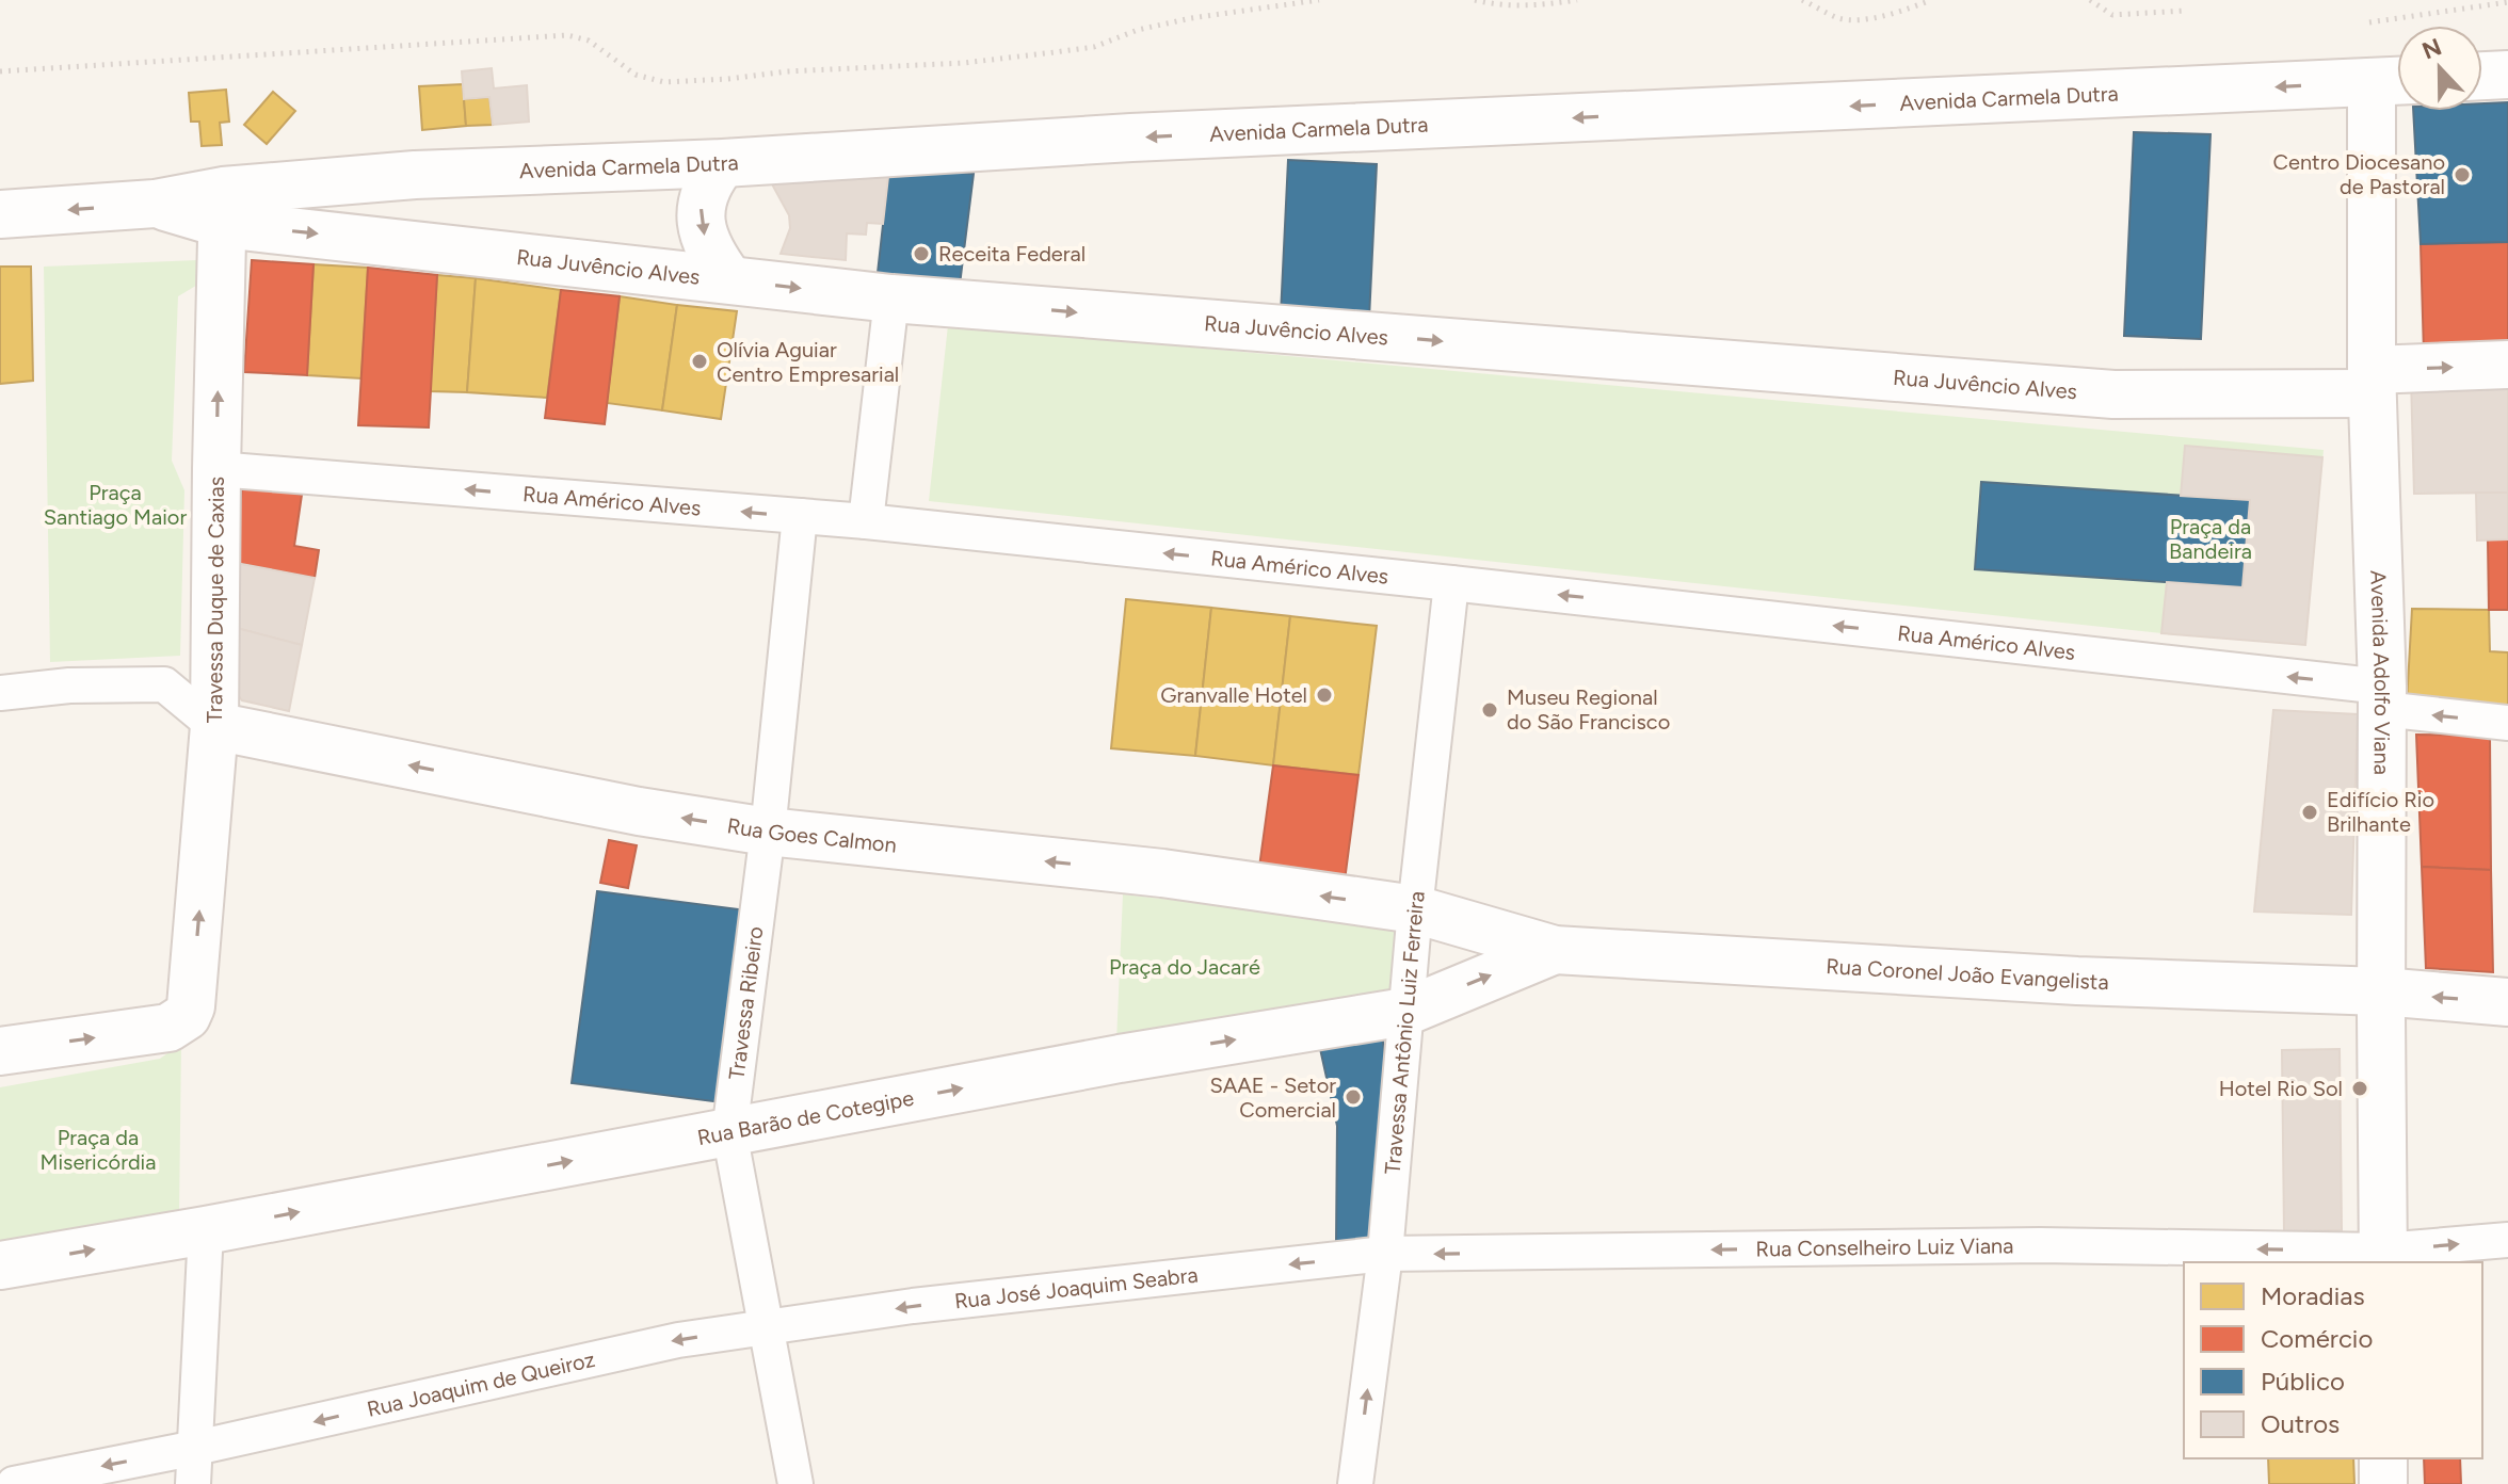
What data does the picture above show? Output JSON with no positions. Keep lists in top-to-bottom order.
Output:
{
  "streets": {
    "street": [
      "Avenida Carmela Dutra",
      "Rua Juvêncio Alves",
      "Rua Américo Alves",
      "Travessa Duque de Caxias",
      "Avenida Adolfo Viana",
      "Rua Goes Calmon",
      "Rua Coronel João Evangelista",
      "Travessa Ribeiro",
      "Travessa Antônio Luiz Ferreira",
      "Rua Barão de Cotegipe",
      "Rua Conselheiro Luiz Viana",
      "Rua José Joaquim Seabra",
      "Rua Joaquim de Queiroz"
    ]
  },
  "crossings": [
    ["Avenida Carmela Dutra", "Rua Juvêncio Alves"],
    ["Avenida Carmela Dutra", "Travessa Duque de Caxias"],
    ["Avenida Carmela Dutra", "Avenida Adolfo Viana"],
    ["Rua Juvêncio Alves", "Travessa Duque de Caxias"],
    ["Rua Juvêncio Alves", "Avenida Adolfo Viana"],
    ["Rua Américo Alves", "Travessa Duque de Caxias"],
    ["Rua Américo Alves", "Avenida Adolfo Viana"],
    ["Rua Américo Alves", "Travessa Ribeiro"],
    ["Rua Américo Alves", "Travessa Antônio Luiz Ferreira"],
    ["Travessa Duque de Caxias", "Rua Goes Calmon"],
    ["Avenida Adolfo Viana", "Rua Coronel João Evangelista"],
    ["Avenida Adolfo Viana", "Rua Conselheiro Luiz Viana"],
    ["Rua Goes Calmon", "Rua Coronel João Evangelista"],
    ["Rua Goes Calmon", "Travessa Ribeiro"],
    ["Rua Goes Calmon", "Travessa Antônio Luiz Ferreira"],
    ["Rua Coronel João Evangelista", "Travessa Antônio Luiz Ferreira"],
    ["Rua Coronel João Evangelista", "Rua Barão de Cotegipe"],
    ["Travessa Ribeiro", "Rua Barão de Cotegipe"],
    ["Travessa Ribeiro", "Rua José Joaquim Seabra"],
    ["Travessa Ribeiro", "Rua Joaquim de Queiroz"],
    ["Travessa Antônio Luiz Ferreira", "Rua Barão de Cotegipe"],
    ["Travessa Antônio Luiz Ferreira", "Rua Conselheiro Luiz Viana"],
    ["Travessa Antônio Luiz Ferreira", "Rua José Joaquim Seabra"],
    ["Rua Conselheiro Luiz Viana", "Rua José Joaquim Seabra"],
    ["Rua José Joaquim Seabra", "Rua Joaquim de Queiroz"]
  ],
  "one_way": [
    "Avenida Carmela Dutra",
    "Rua Juvêncio Alves",
    "Rua Américo Alves",
    "Travessa Duque de Caxias",
    "Rua Goes Calmon",
    "Rua Barão de Cotegipe",
    "Rua José Joaquim Seabra",
    "Rua Joaquim de Queiroz"
  ],
  "parks": [
    "Praça Santiago Maior",
    "Praça da Bandeira",
    "Praça do Jacaré",
    "Praça da Misericórdia"
  ],
  "places": [
    "Centro Diocesano de Pastoral",
    "Receita Federal",
    "Olívia Aguiar Centro Empresarial",
    "Granvalle Hotel",
    "Museu Regional do São Francisco",
    "Edifício Rio Brilhante",
    "Hotel Rio Sol",
    "SAAE - Setor Comercial"
  ],
  "legend": [
    "Moradias",
    "Comércio",
    "Público",
    "Outros"
  ],
  "north": "top"
}
